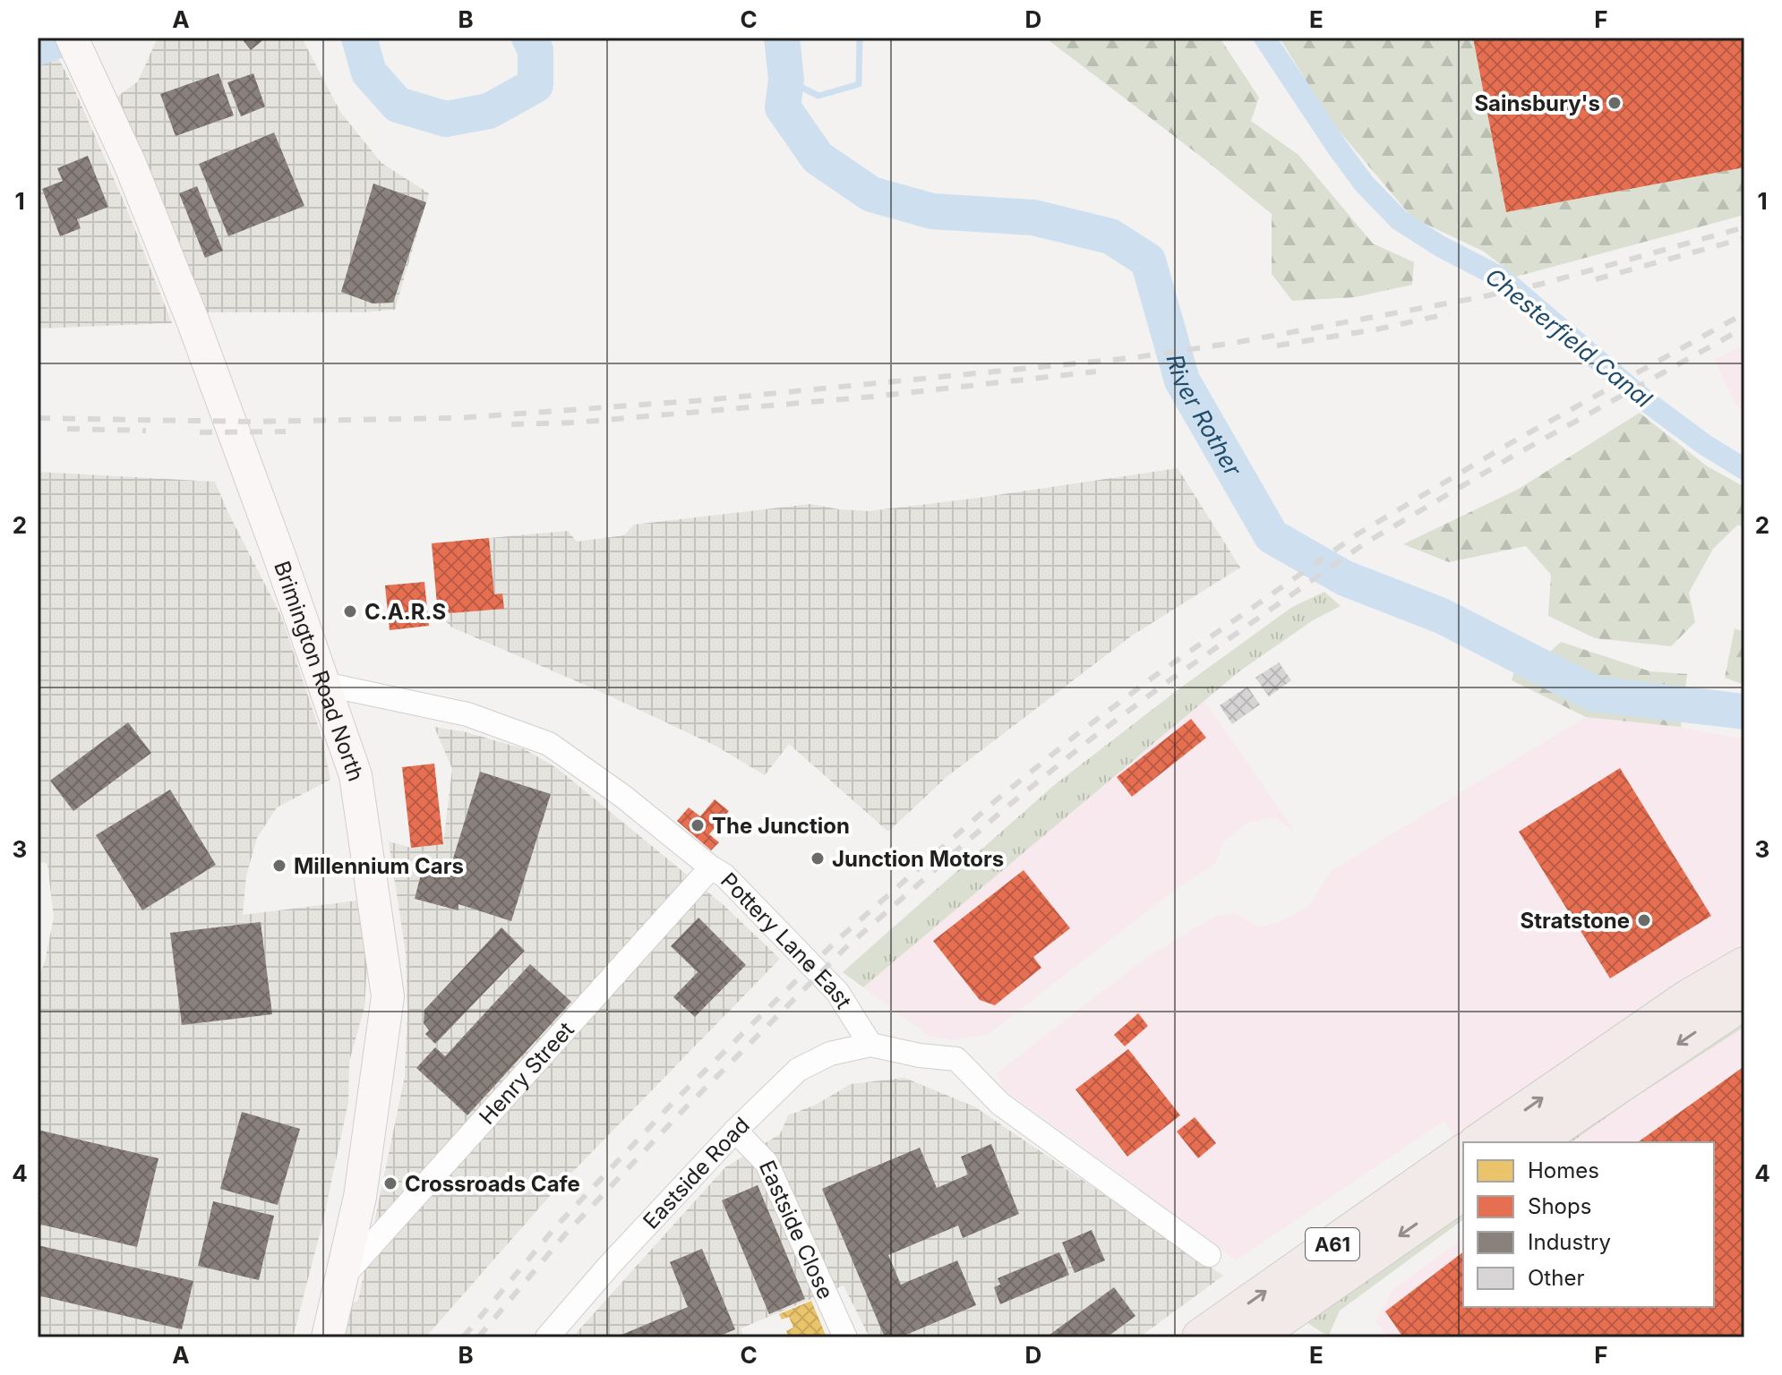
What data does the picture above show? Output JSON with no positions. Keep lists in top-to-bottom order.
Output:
{
  "streets": {
    "highway": ["A61"],
    "main road": ["Brimington Road North"],
    "street": [
      "Pottery Lane East",
      "Henry Street",
      "Eastside Road",
      "Eastside Close"
    ]
  },
  "crossings": [
    ["Brimington Road North", "Pottery Lane East"],
    ["Brimington Road North", "Henry Street"],
    ["Pottery Lane East", "Henry Street"],
    ["Pottery Lane East", "Eastside Road"],
    ["Eastside Road", "Eastside Close"]
  ],
  "water": ["Chesterfield Canal", "River Rother"],
  "places": [
    "Sainsbury's",
    "C.A.R.S",
    "The Junction",
    "Junction Motors",
    "Millennium Cars",
    "Stratstone",
    "Crossroads Cafe"
  ],
  "legend": [
    "Homes",
    "Shops",
    "Industry",
    "Other"
  ],
  "grid": {
    "columns": [
      "A",
      "B",
      "C",
      "D",
      "E",
      "F"
    ],
    "rows": [
      "1",
      "2",
      "3",
      "4"
    ]
  }
}
